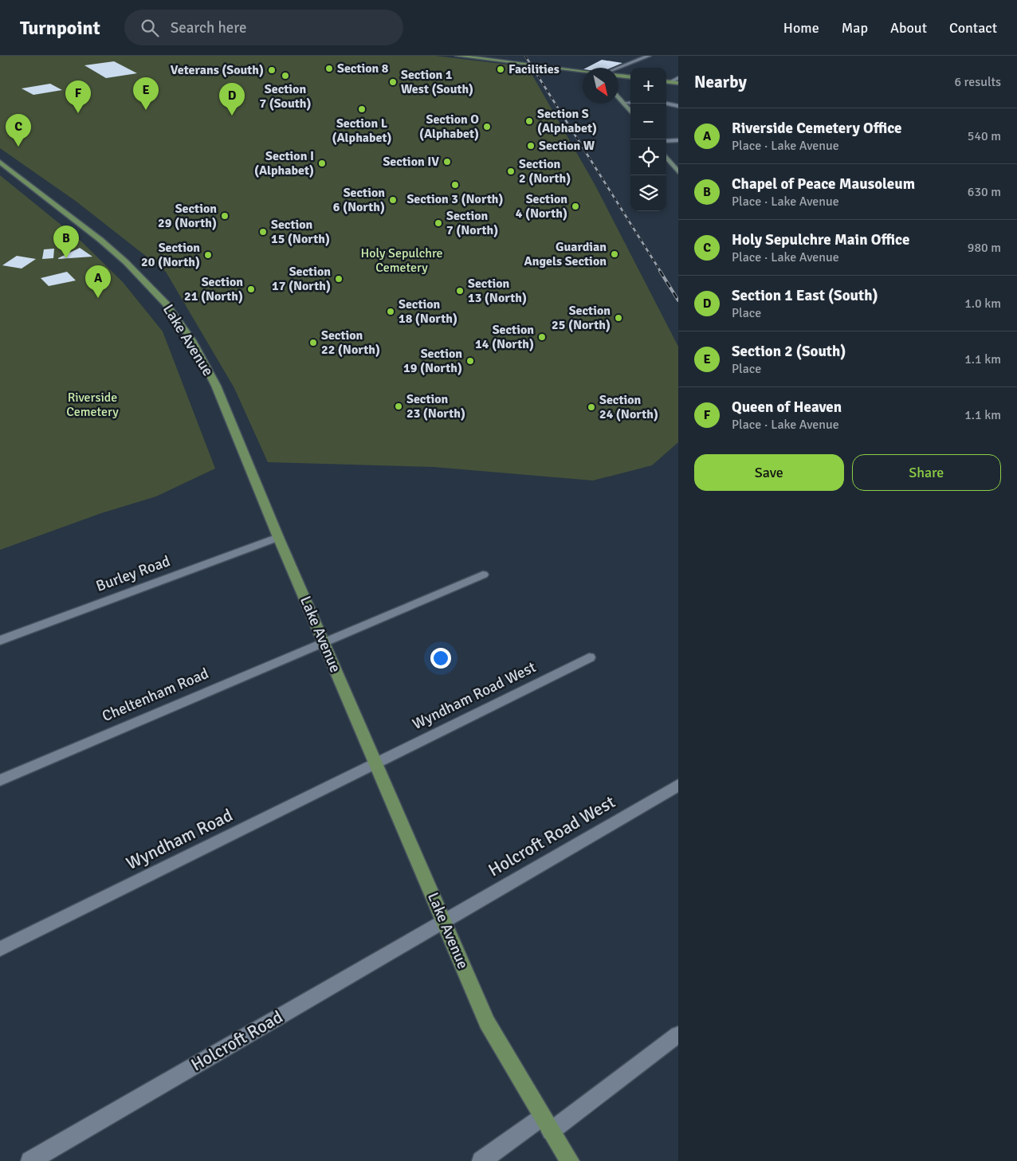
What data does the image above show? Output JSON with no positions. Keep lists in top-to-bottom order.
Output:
{
  "streets": {
    "main road": ["Lake Avenue"],
    "street": [
      "Burley Road",
      "Cheltenham Road",
      "Wyndham Road West",
      "Holcroft Road West",
      "Wyndham Road",
      "Holcroft Road"
    ]
  },
  "crossings": [
    ["Lake Avenue", "Burley Road"],
    ["Lake Avenue", "Cheltenham Road"],
    ["Lake Avenue", "Wyndham Road West"],
    ["Lake Avenue", "Holcroft Road West"],
    ["Lake Avenue", "Wyndham Road"],
    ["Lake Avenue", "Holcroft Road"],
    ["Wyndham Road West", "Wyndham Road"],
    ["Holcroft Road West", "Holcroft Road"]
  ],
  "parks": ["Holy Sepulchre Cemetery", "Riverside Cemetery"],
  "places": [
    "Section 8",
    "Facilities",
    "Veterans (South)",
    "Section 7 (South)",
    "Section 1 West (South)",
    "Section L (Alphabet)",
    "Section S (Alphabet)",
    "Section O (Alphabet)",
    "Section W",
    "Section IV",
    "Section I (Alphabet)",
    "Section 2 (North)",
    "Section 3 (North)",
    "Section 6 (North)",
    "Section 4 (North)",
    "Section 29 (North)",
    "Section 7 (North)",
    "Section 15 (North)",
    "Guardian Angels Section",
    "Section 20 (North)",
    "Section 17 (North)",
    "Section 21 (North)",
    "Section 13 (North)",
    "Section 18 (North)",
    "Section 25 (North)",
    "Section 14 (North)",
    "Section 22 (North)",
    "Section 19 (North)",
    "Section 23 (North)",
    "Section 24 (North)"
  ],
  "north": "bottom right",
  "page": {
    "header": "Turnpoint",
    "search": "Search here",
    "nav": [
      "Home",
      "Map",
      "About",
      "Contact"
    ],
    "heading": ["Nearby", "6 results"],
    "map_buttons": ["+", "−"],
    "pins": [
      "E",
      "F",
      "D",
      "C",
      "B",
      "A"
    ],
    "list": [
      {
        "mark": "A",
        "name": "Riverside Cemetery Office",
        "note": "Place · Lake Avenue",
        "value": "540 m"
      },
      {
        "mark": "B",
        "name": "Chapel of Peace Mausoleum",
        "note": "Place · Lake Avenue",
        "value": "630 m"
      },
      {
        "mark": "C",
        "name": "Holy Sepulchre Main Office",
        "note": "Place · Lake Avenue",
        "value": "980 m"
      },
      {
        "mark": "D",
        "name": "Section 1 East (South)",
        "note": "Place",
        "value": "1.0 km"
      },
      {
        "mark": "E",
        "name": "Section 2 (South)",
        "note": "Place",
        "value": "1.1 km"
      },
      {
        "mark": "F",
        "name": "Queen of Heaven",
        "note": "Place · Lake Avenue",
        "value": "1.1 km"
      }
    ],
    "buttons": ["Save", "Share"]
  }
}
